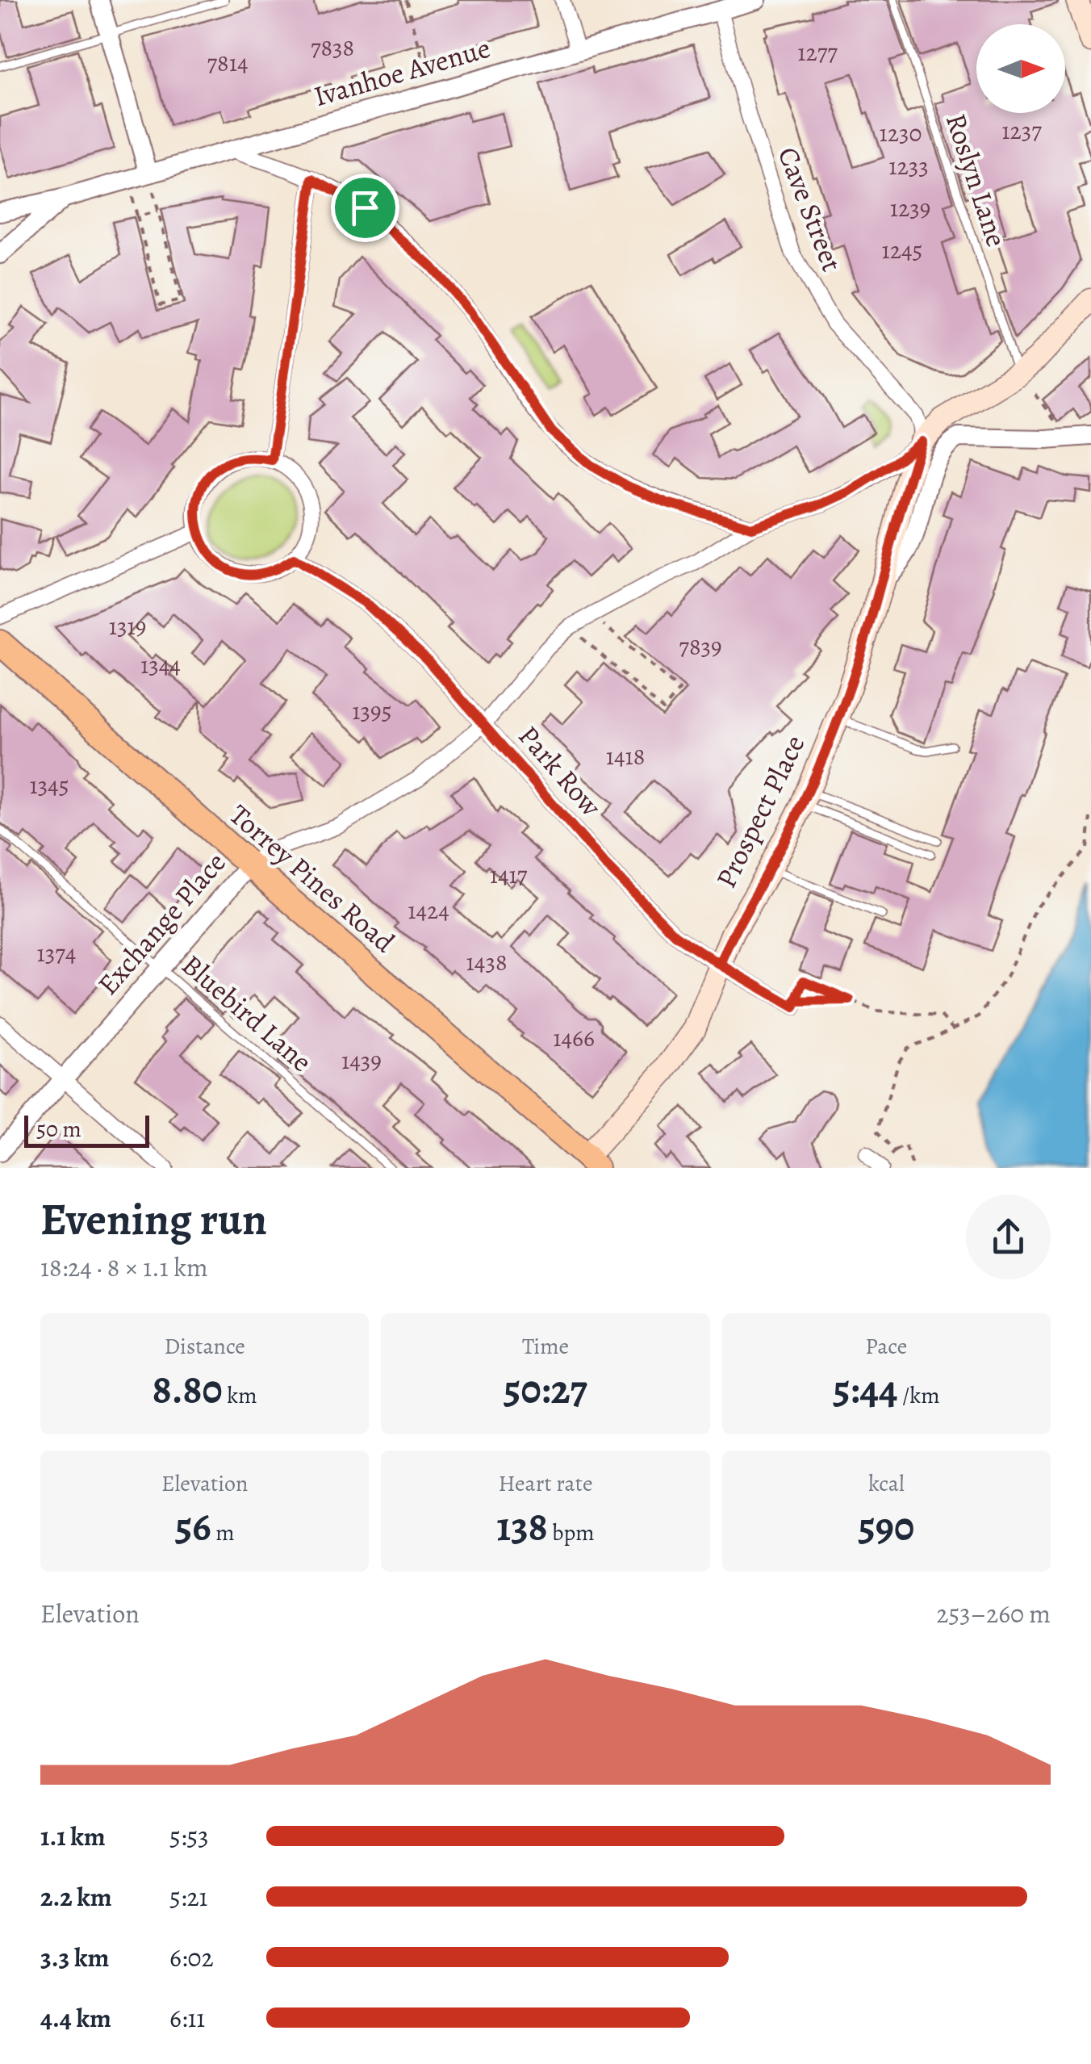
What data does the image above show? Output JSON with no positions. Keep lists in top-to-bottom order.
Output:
{
  "streets": {
    "main road": ["Prospect Place", "Torrey Pines Road"],
    "street": [
      "Ivanhoe Avenue",
      "Cave Street",
      "Park Row",
      "Exchange Place"
    ],
    "lane": ["Roslyn Lane", "Bluebird Lane"]
  },
  "crossings": [
    ["Ivanhoe Avenue", "Cave Street"],
    ["Cave Street", "Prospect Place"],
    ["Cave Street", "Exchange Place"],
    ["Park Row", "Prospect Place"],
    ["Park Row", "Exchange Place"],
    ["Prospect Place", "Torrey Pines Road"],
    ["Prospect Place", "Exchange Place"],
    ["Torrey Pines Road", "Exchange Place"],
    ["Exchange Place", "Bluebird Lane"]
  ],
  "house_numbers": [
    "7838",
    "1277",
    "7814",
    "1237",
    "1230",
    "1233",
    "1239",
    "1245",
    "1319",
    "7839",
    "1344",
    "1395",
    "1418",
    "1345",
    "1417",
    "1424",
    "1374",
    "1438",
    "1466",
    "1439"
  ],
  "scale_bar": "50 m",
  "north": "right",
  "page": {
    "scale": "50 m",
    "heading": ["Evening run", "18:24 · 8 × 1.1 km"],
    "stats": [
      ["Distance", "8.80 km"],
      ["Time", "50:27"],
      ["Pace", "5:44 /km"],
      ["Elevation", "56 m"],
      ["Heart rate", "138 bpm"],
      ["kcal", "590"]
    ],
    "chart": ["Elevation", "253–260 m"],
    "list": [
      {
        "name": "1.1 km",
        "note": "5:53"
      },
      {
        "name": "2.2 km",
        "note": "5:21"
      },
      {
        "name": "3.3 km",
        "note": "6:02"
      },
      {
        "name": "4.4 km",
        "note": "6:11"
      }
    ]
  }
}
